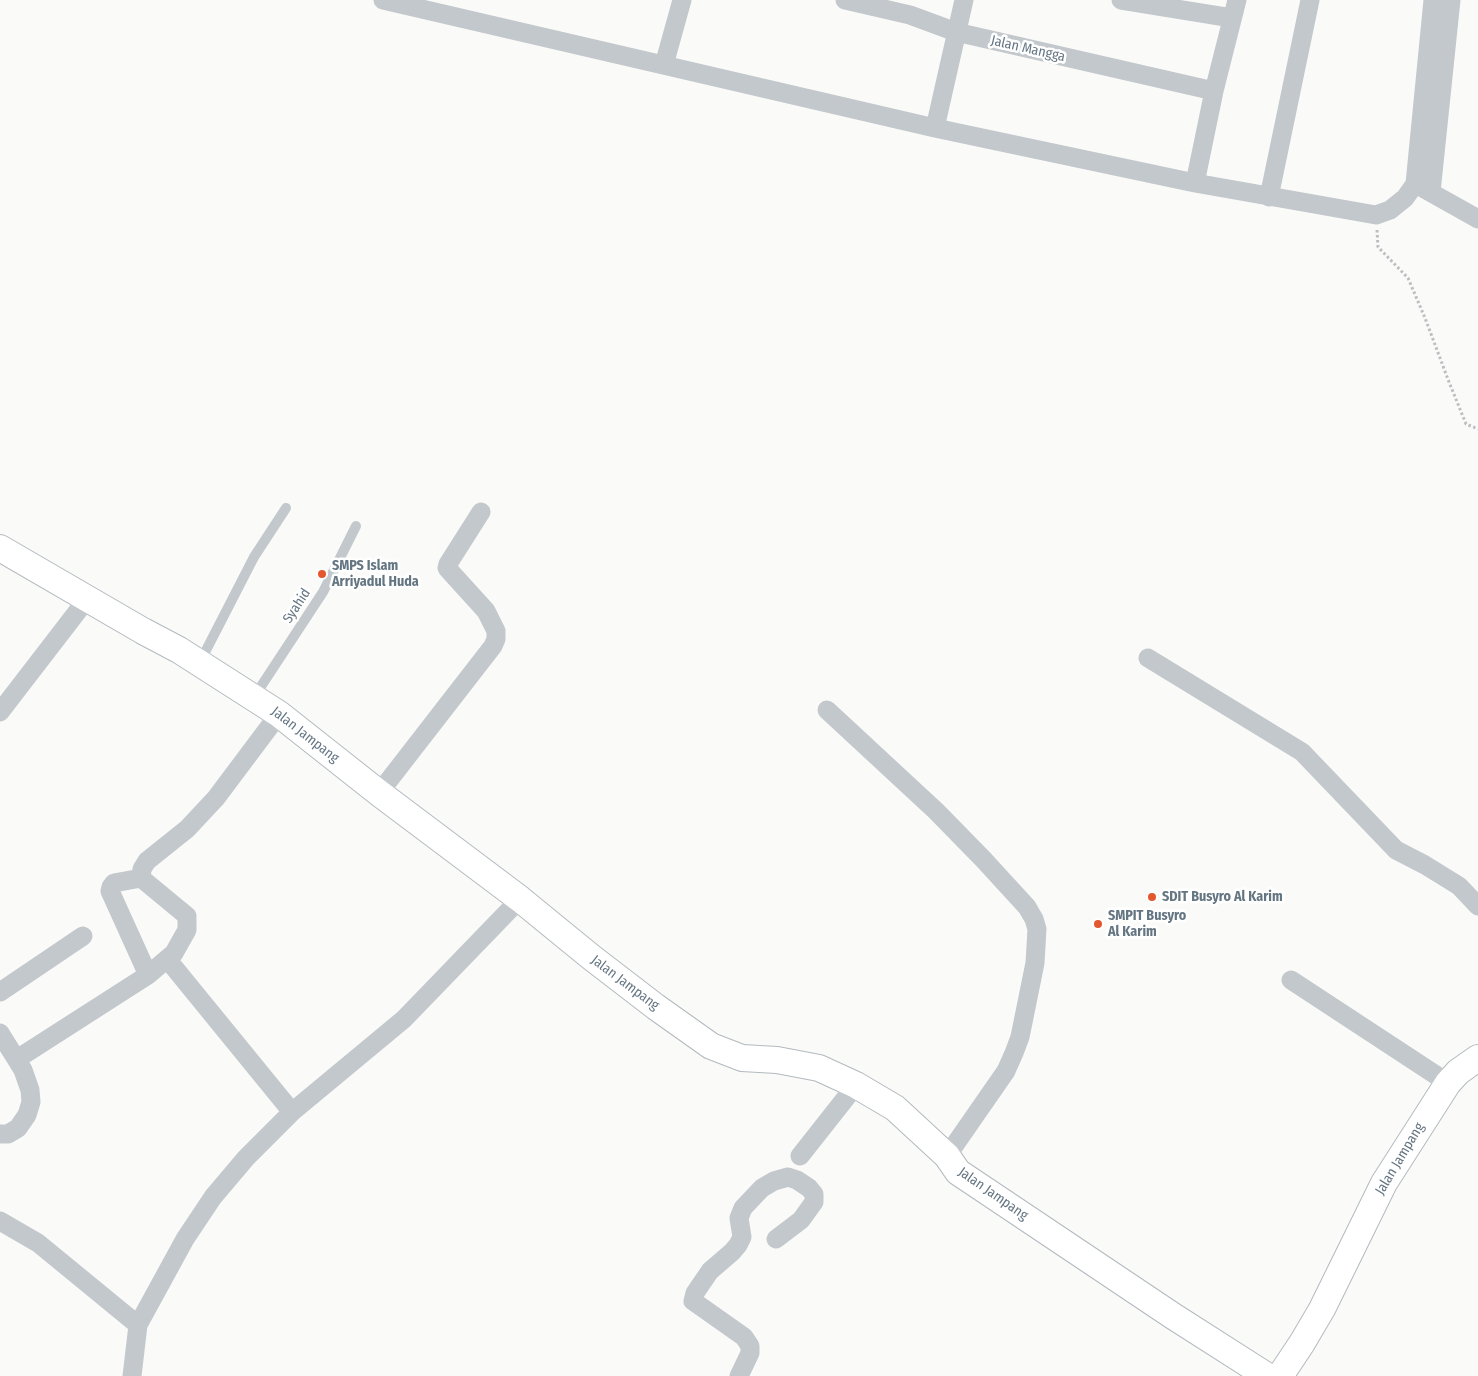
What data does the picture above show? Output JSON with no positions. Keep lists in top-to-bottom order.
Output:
{
  "streets": {
    "street": ["Jalan Mangga", "Jalan Jampang"],
    "lane": ["Syahid"]
  },
  "crossings": [
    ["Syahid", "Jalan Jampang"]
  ],
  "places": ["SMPS Islam Arriyadul Huda", "SDIT Busyro Al Karim", "SMPIT Busyro Al Karim"]
}
